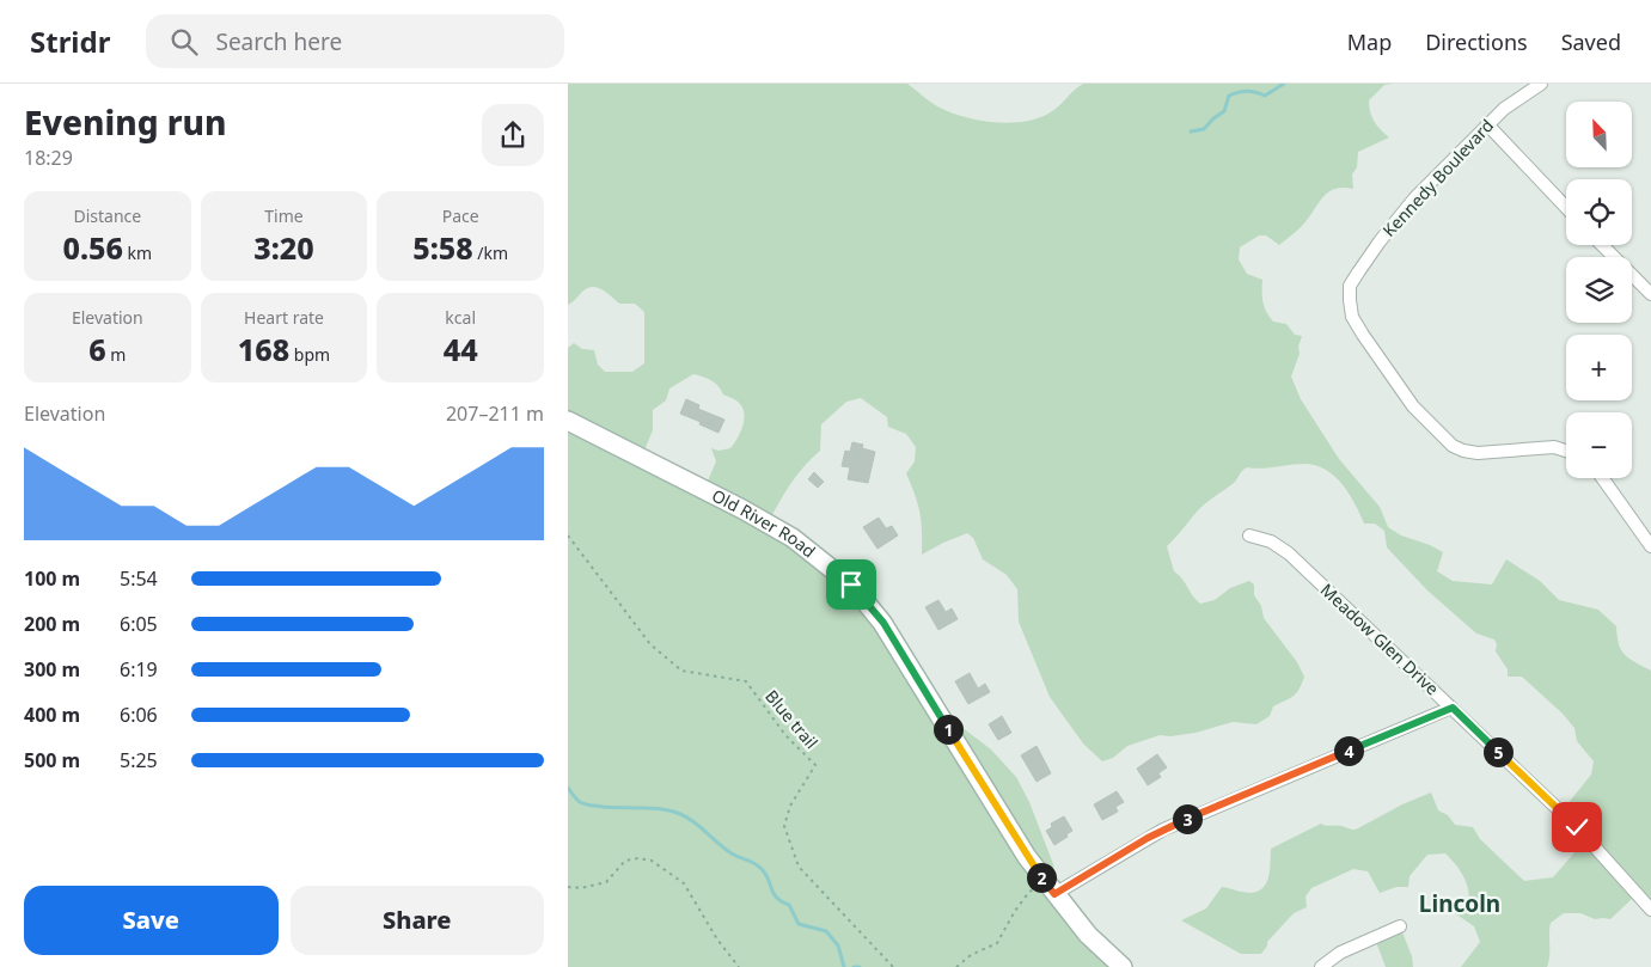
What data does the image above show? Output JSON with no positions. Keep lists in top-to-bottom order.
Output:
{
  "streets": {
    "main road": ["Old River Road"],
    "street": ["Kennedy Boulevard", "Meadow Glen Drive"],
    "path": ["Blue trail"]
  },
  "districts": ["Lincoln"],
  "north": "top left",
  "page": {
    "header": "Stridr",
    "search": "Search here",
    "nav": ["Map", "Directions", "Saved"],
    "heading": ["Evening run", "18:29"],
    "map_buttons": ["+", "−"],
    "stats": [
      ["Distance", "0.56 km"],
      ["Time", "3:20"],
      ["Pace", "5:58 /km"],
      ["Elevation", "6 m"],
      ["Heart rate", "168 bpm"],
      ["kcal", "44"]
    ],
    "chart": ["Elevation", "207–211 m"],
    "list": [
      {
        "name": "100 m",
        "note": "5:54"
      },
      {
        "name": "200 m",
        "note": "6:05"
      },
      {
        "name": "300 m",
        "note": "6:19"
      },
      {
        "name": "400 m",
        "note": "6:06"
      },
      {
        "name": "500 m",
        "note": "5:25"
      }
    ],
    "pins": [
      "1",
      "4",
      "5",
      "3",
      "2"
    ],
    "buttons": ["Save", "Share"]
  }
}
